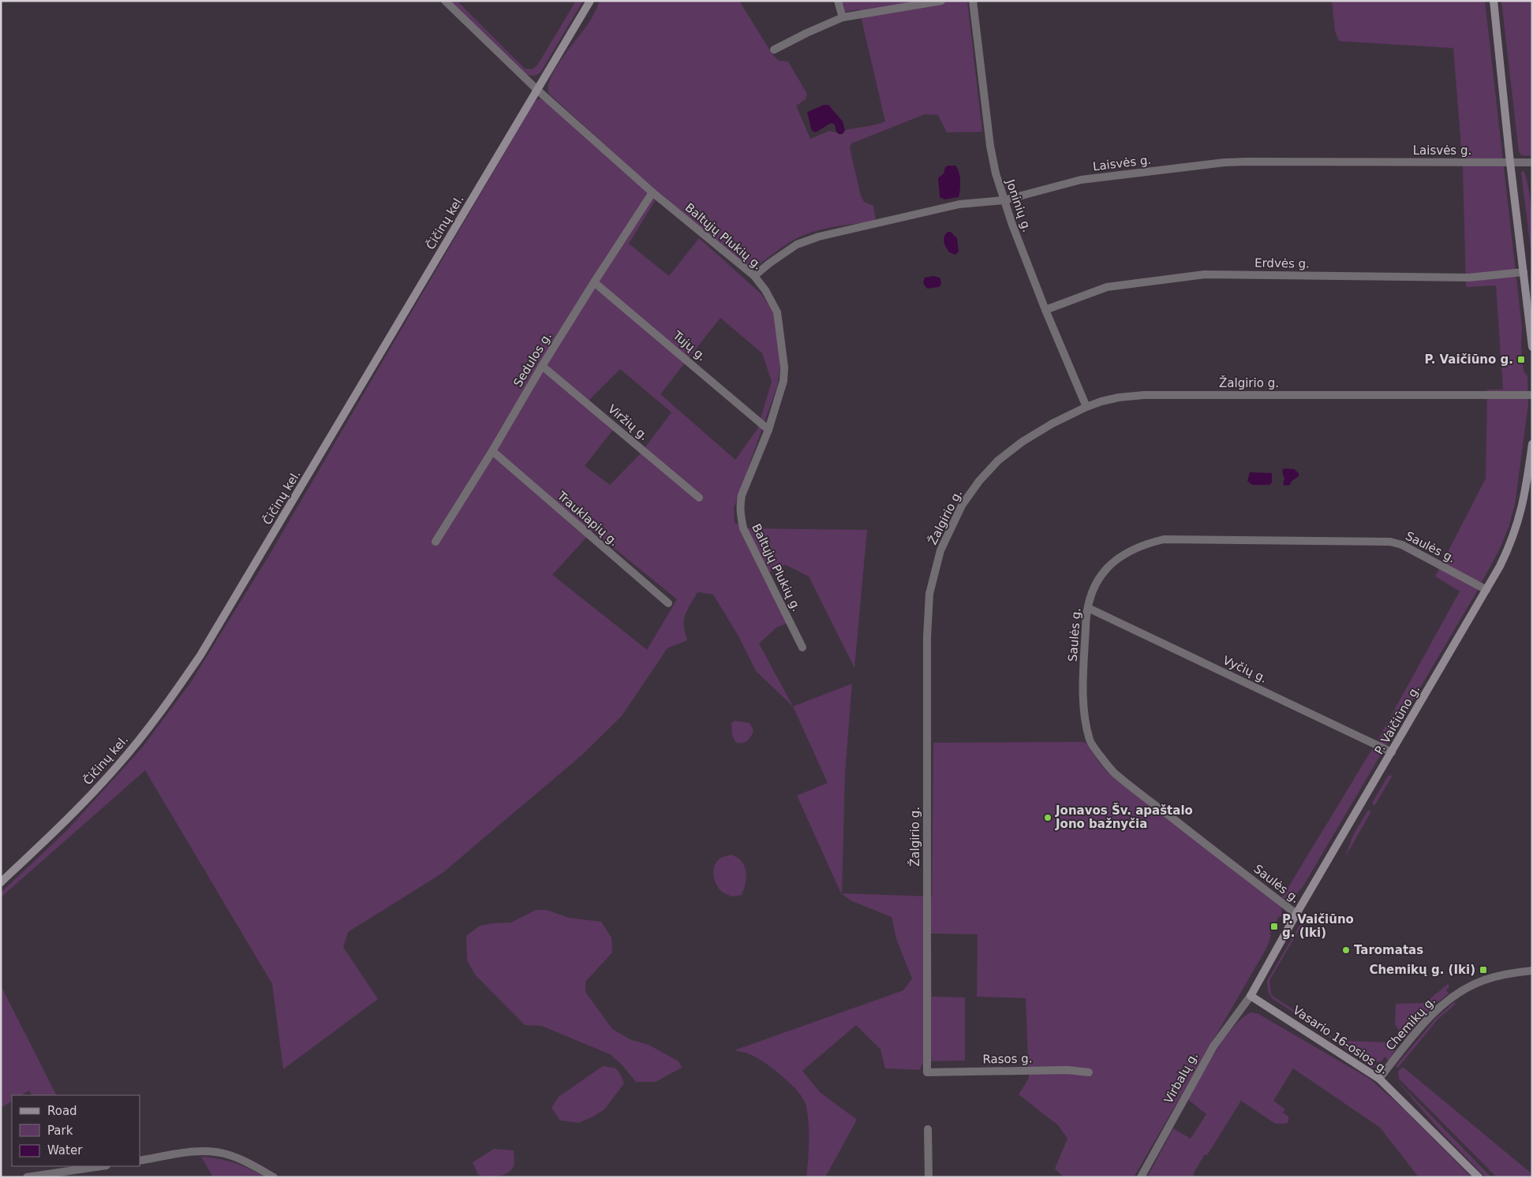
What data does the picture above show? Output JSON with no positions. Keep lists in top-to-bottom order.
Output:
{
  "streets": {
    "main road": ["Čičinų kel.", "P. Vaičiūno g.", "Vasario 16-osios g."],
    "street": [
      "Laisvės g.",
      "Joninių g.",
      "Baltųjų Plukių g.",
      "Erdvės g.",
      "Tujų g.",
      "Sedulos g.",
      "Žalgirio g.",
      "Viržių g.",
      "Trauklapių g.",
      "Saulės g.",
      "Vyčių g.",
      "Chemikų g.",
      "Rasos g.",
      "Virbalų g."
    ]
  },
  "crossings": [
    ["Laisvės g.", "Joninių g."],
    ["Laisvės g.", "Baltųjų Plukių g."],
    ["Joninių g.", "Erdvės g."],
    ["Joninių g.", "Žalgirio g."],
    ["Čičinų kel.", "Baltųjų Plukių g."],
    ["Baltųjų Plukių g.", "Tujų g."],
    ["Baltųjų Plukių g.", "Sedulos g."],
    ["Tujų g.", "Sedulos g."],
    ["Sedulos g.", "Viržių g."],
    ["Sedulos g.", "Trauklapių g."],
    ["Žalgirio g.", "Rasos g."],
    ["Saulės g.", "Vyčių g."],
    ["Saulės g.", "P. Vaičiūno g."],
    ["Vyčių g.", "P. Vaičiūno g."],
    ["P. Vaičiūno g.", "Vasario 16-osios g."],
    ["P. Vaičiūno g.", "Virbalų g."],
    ["Chemikų g.", "Vasario 16-osios g."],
    ["Vasario 16-osios g.", "Virbalų g."]
  ],
  "places": {
    "transit": ["P. Vaičiūno g.", "P. Vaičiūno g. (Iki)", "Chemikų g. (Iki)"],
    "other": ["Jonavos Šv. apaštalo Jono bažnyčia", "Taromatas"]
  },
  "legend": ["Road", "Park", "Water"]
}
